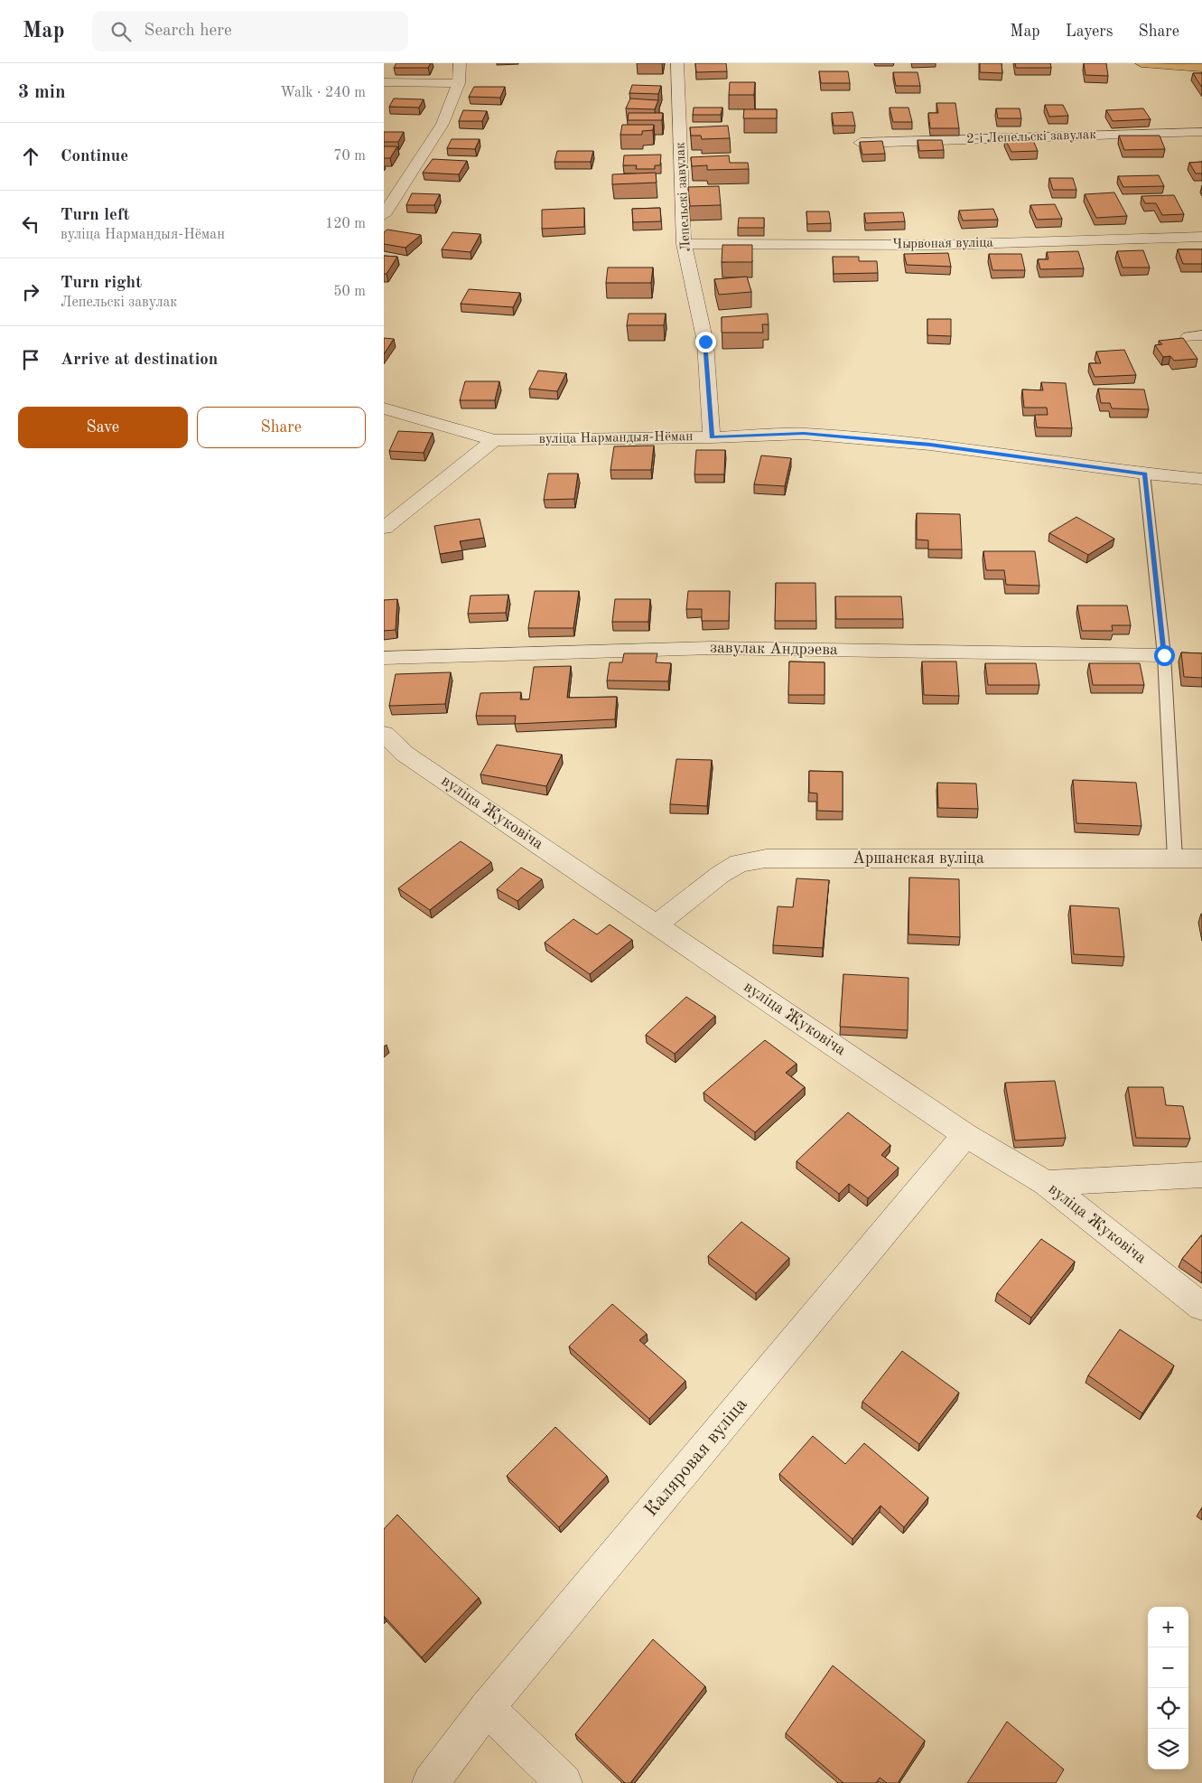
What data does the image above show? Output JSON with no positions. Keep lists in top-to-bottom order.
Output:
{
  "streets": {
    "street": [
      "2-і Лепельскі завулак",
      "Лепельскі завулак",
      "Чырвоная вуліца",
      "вуліца Нармандыя-Нёман",
      "завулак Андрэева",
      "вуліца Жуковіча",
      "Аршанская вуліца",
      "Каляровая вуліца"
    ]
  },
  "crossings": [
    ["Лепельскі завулак", "Чырвоная вуліца"],
    ["Лепельскі завулак", "вуліца Нармандыя-Нёман"],
    ["вуліца Жуковіча", "Аршанская вуліца"],
    ["вуліца Жуковіча", "Каляровая вуліца"]
  ],
  "page": {
    "header": "Map",
    "search": "Search here",
    "nav": ["Map", "Layers", "Share"],
    "heading": ["3 min", "Walk · 240 m"],
    "list": [
      ["Continue", "70 m"],
      ["Turn left", "вуліца Нармандыя-Нёман", "120 m"],
      ["Turn right", "Лепельскі завулак", "50 m"],
      "Arrive at destination"
    ],
    "buttons": ["Save", "Share"],
    "map_buttons": ["+", "−"]
  }
}
